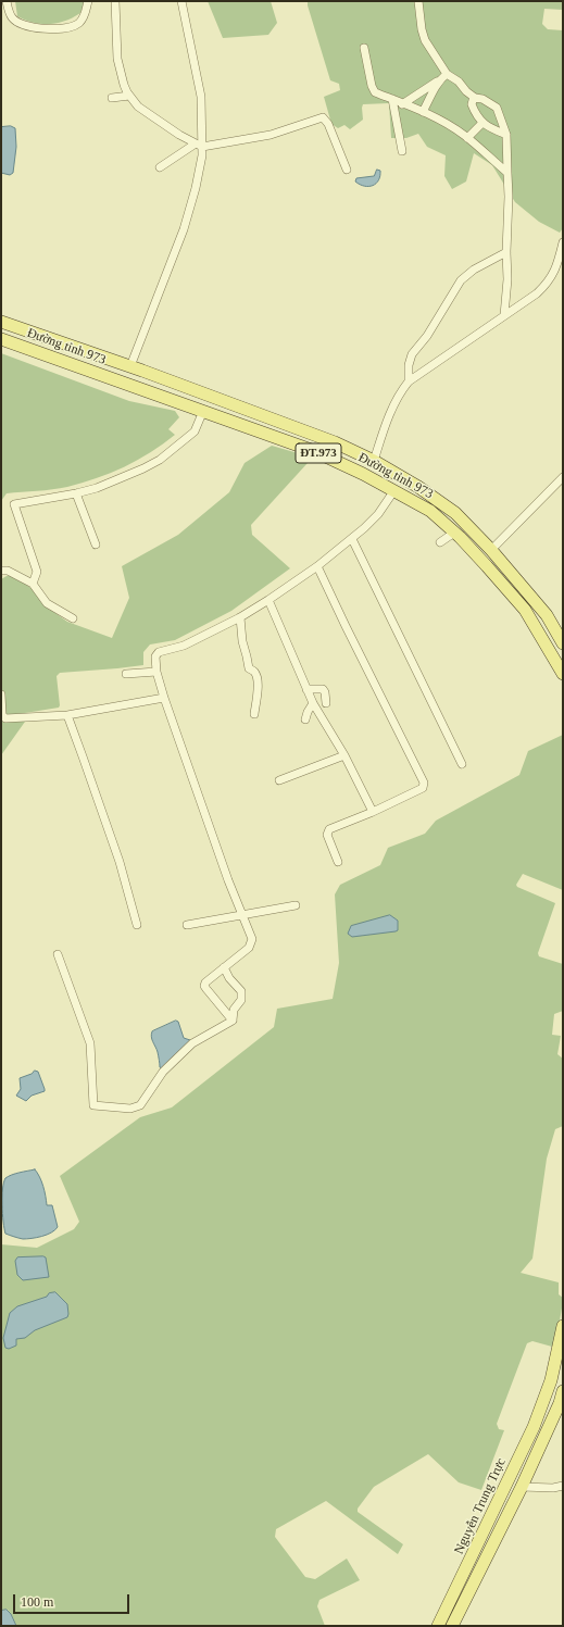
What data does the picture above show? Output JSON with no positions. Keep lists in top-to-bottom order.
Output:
{
  "streets": {
    "main road": ["Đường tỉnh 973", "ĐT.973", "Nguyễn Trung Trực"]
  },
  "scale_bar": "100 m"
}
